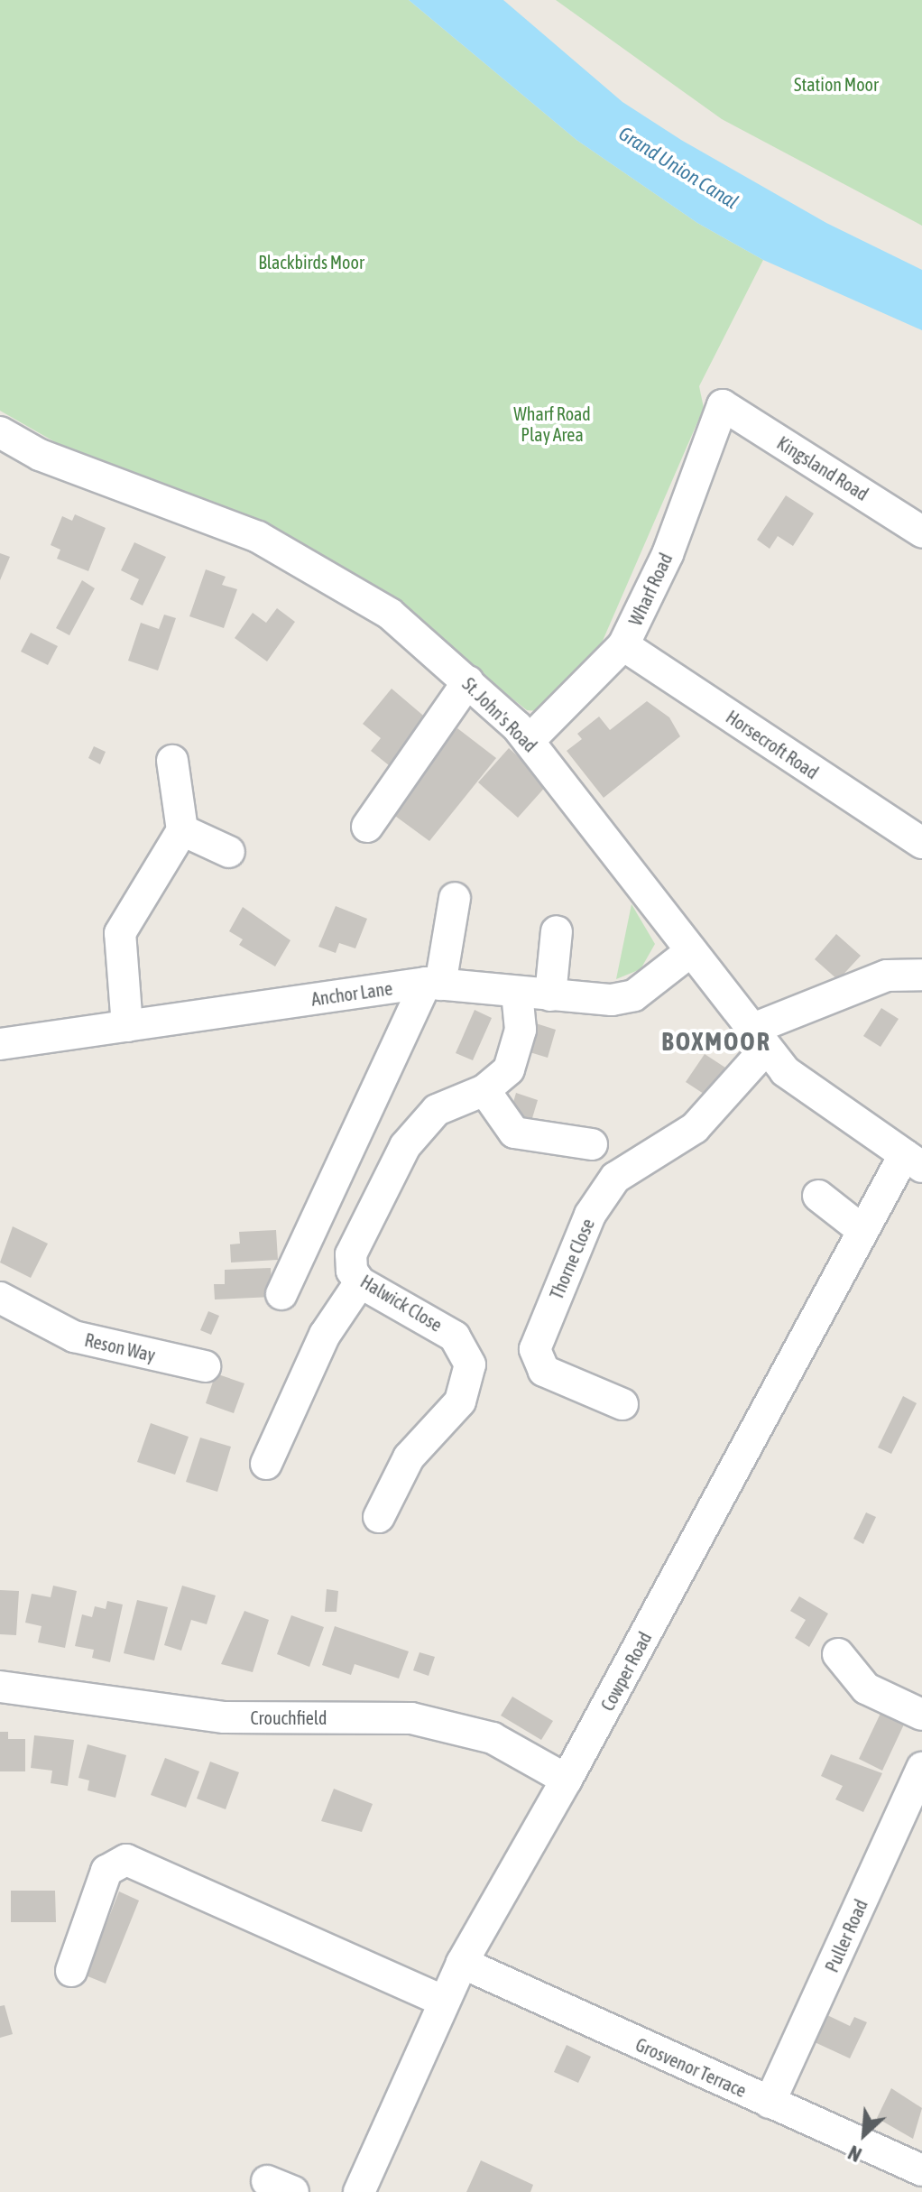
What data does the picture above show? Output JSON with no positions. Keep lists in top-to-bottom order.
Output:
{
  "streets": {
    "street": [
      "Kingsland Road",
      "Wharf Road",
      "St. John's Road",
      "Horsecroft Road",
      "Anchor Lane",
      "Thorne Close",
      "Halwick Close",
      "Reson Way",
      "Cowper Road",
      "Crouchfield",
      "Puller Road",
      "Grosvenor Terrace"
    ]
  },
  "crossings": [
    ["Kingsland Road", "Wharf Road"],
    ["Wharf Road", "St. John's Road"],
    ["Wharf Road", "Horsecroft Road"],
    ["St. John's Road", "Anchor Lane"],
    ["St. John's Road", "Thorne Close"],
    ["St. John's Road", "Cowper Road"],
    ["Anchor Lane", "Halwick Close"],
    ["Cowper Road", "Crouchfield"],
    ["Cowper Road", "Grosvenor Terrace"],
    ["Puller Road", "Grosvenor Terrace"]
  ],
  "districts": ["BOXMOOR"],
  "water": ["Grand Union Canal"],
  "parks": ["Station Moor", "Blackbirds Moor", "Wharf Road Play Area"],
  "north": "bottom left"
}
